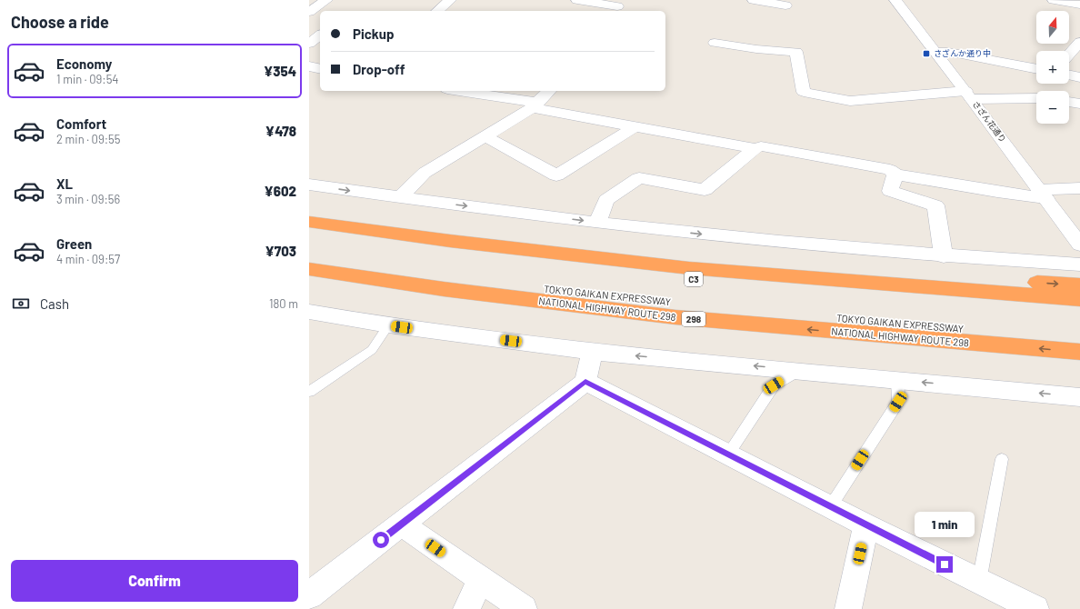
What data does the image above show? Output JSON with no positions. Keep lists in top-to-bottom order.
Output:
{
  "streets": {
    "highway": [
      "C3",
      "TOKYO GAIKAN EXPRESSWAY",
      "NATIONAL HIGHWAY ROUTE 298",
      "298"
    ],
    "street": ["さざん花通り"]
  },
  "crossings": [
    ["TOKYO GAIKAN EXPRESSWAY", "NATIONAL HIGHWAY ROUTE 298"],
    ["NATIONAL HIGHWAY ROUTE 298", "298"]
  ],
  "places": {
    "transit": ["さざんか通り中"]
  },
  "north": "top",
  "page": {
    "heading": "Choose a ride",
    "map_buttons": ["+", "−"],
    "banner": ["Pickup", "Drop-off"],
    "list": [
      {
        "name": "Economy",
        "note": "1 min · 09:54",
        "value": "¥354"
      },
      {
        "name": "Comfort",
        "note": "2 min · 09:55",
        "value": "¥478"
      },
      {
        "name": "XL",
        "note": "3 min · 09:56",
        "value": "¥602"
      },
      {
        "name": "Green",
        "note": "4 min · 09:57",
        "value": "¥703"
      }
    ],
    "pay": ["Cash", "180 m"],
    "bubble": "1 min",
    "buttons": "Confirm"
  }
}
